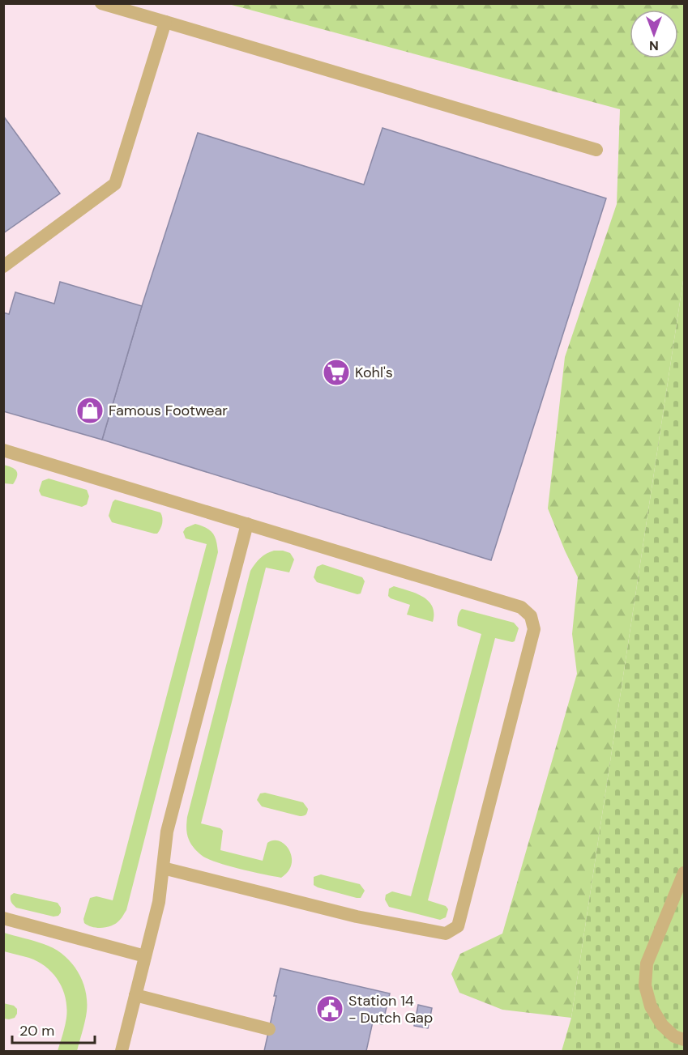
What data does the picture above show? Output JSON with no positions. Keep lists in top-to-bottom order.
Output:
{
  "places": {
    "supermarket": ["Kohl's"],
    "shop": ["Famous Footwear"],
    "public building": ["Station 14 - Dutch Gap"]
  },
  "scale_bar": "20 m",
  "north": "bottom"
}
